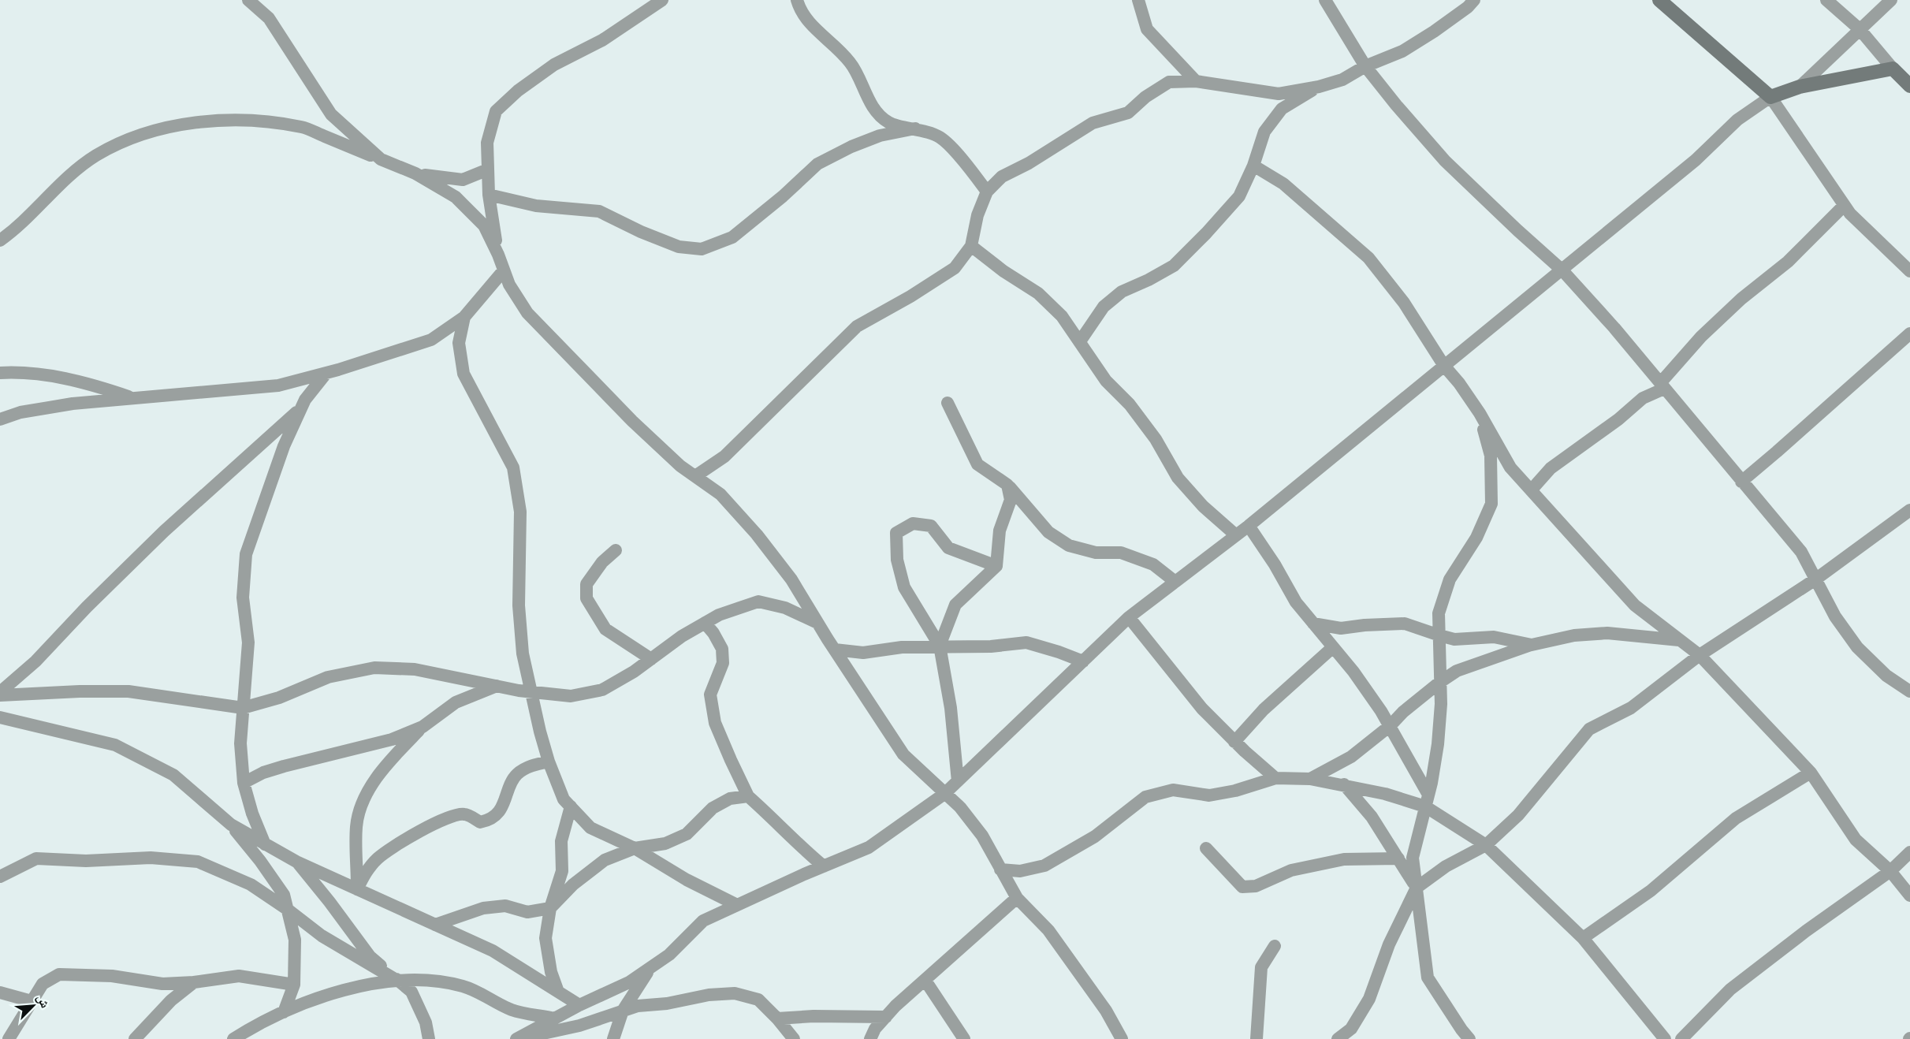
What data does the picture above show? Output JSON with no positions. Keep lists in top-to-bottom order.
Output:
{
  "north": "top right"
}
